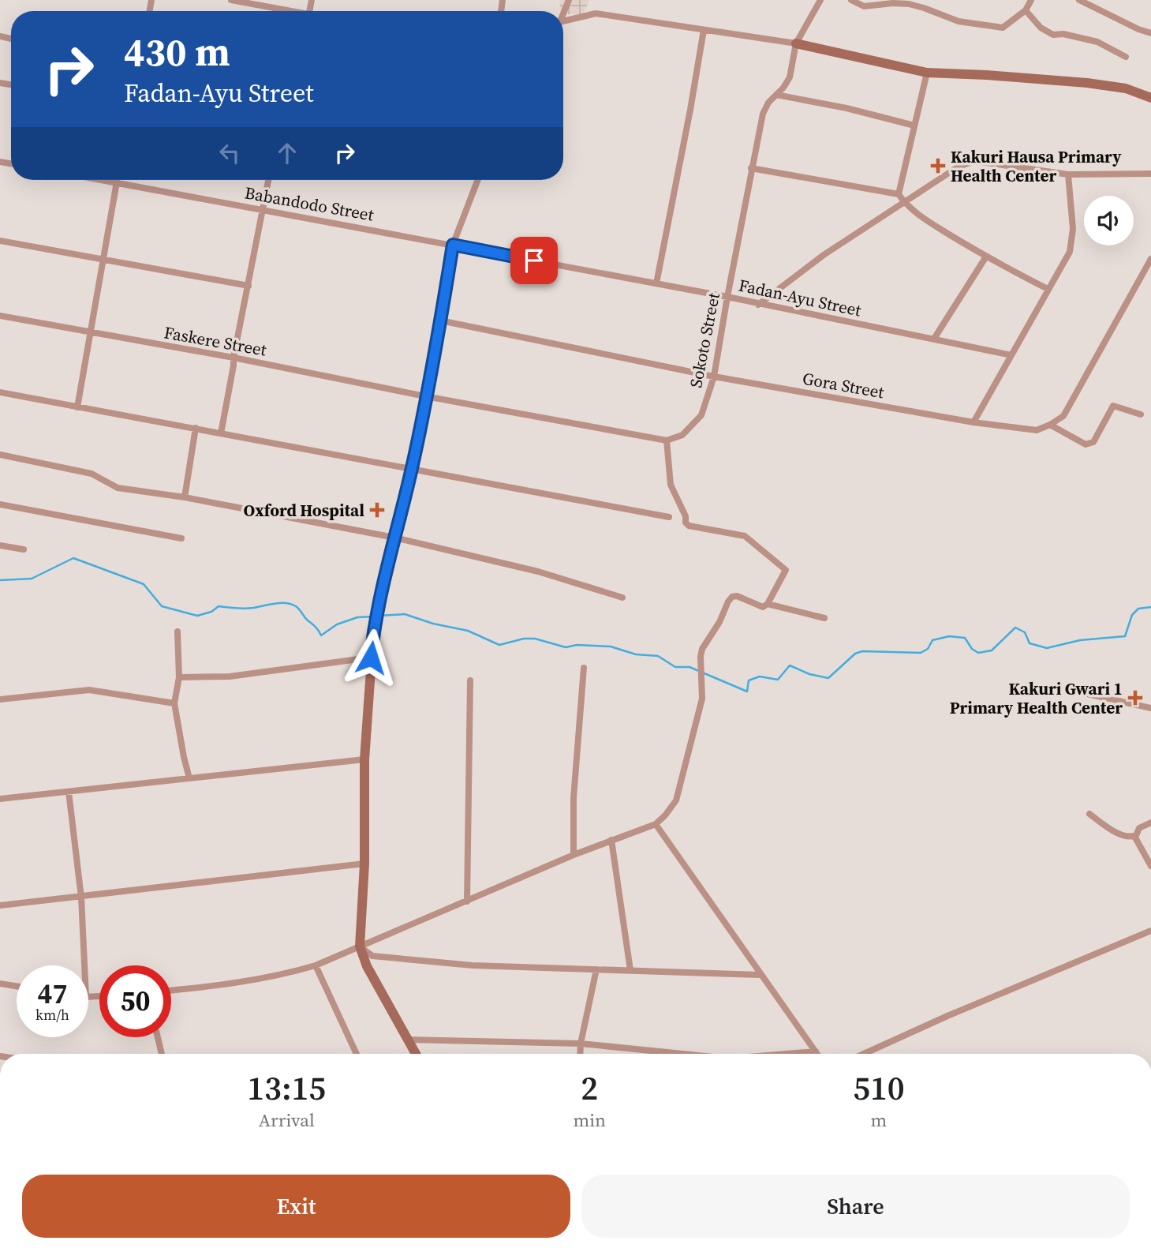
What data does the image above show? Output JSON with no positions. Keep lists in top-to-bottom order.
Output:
{
  "streets": {
    "street": [
      "Babandodo Street",
      "Fadan-Ayu Street",
      "Sokoto Street",
      "Faskere Street",
      "Gora Street"
    ]
  },
  "crossings": [
    ["Babandodo Street", "Fadan-Ayu Street"],
    ["Fadan-Ayu Street", "Sokoto Street"],
    ["Sokoto Street", "Gora Street"]
  ],
  "places": {
    "health": ["Kakuri Hausa Primary Health Center", "Oxford Hospital", "Kakuri Gwari 1 Primary Health Center"]
  },
  "page": {
    "turn": ["430 m", "Fadan-Ayu Street"],
    "speed": "47 km/h",
    "limit": "50",
    "eta": [
      "13:15",
      "Arrival",
      "2",
      "min",
      "510",
      "m"
    ],
    "buttons": ["Exit", "Share"]
  }
}
